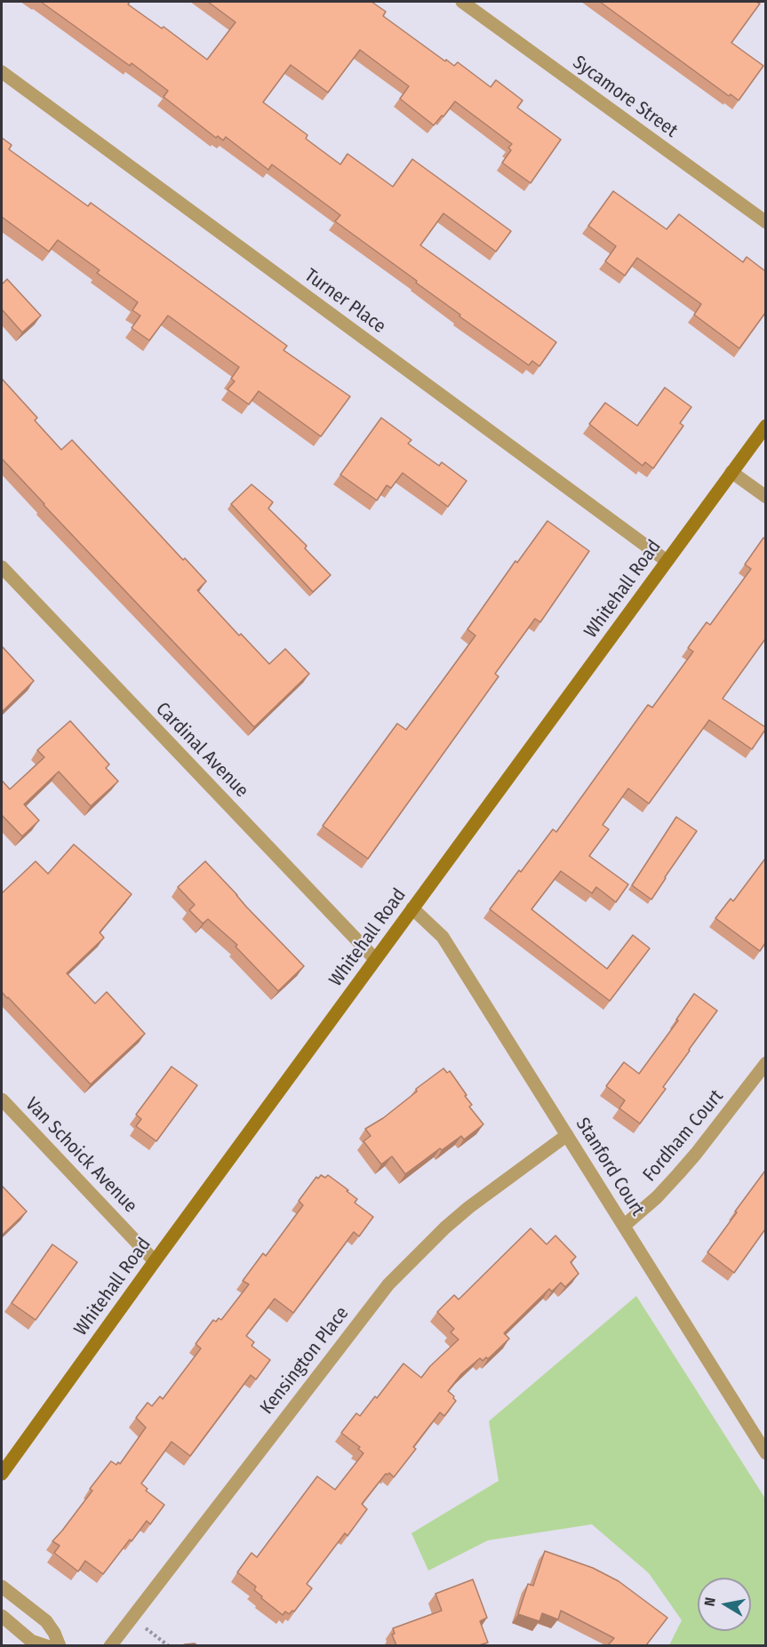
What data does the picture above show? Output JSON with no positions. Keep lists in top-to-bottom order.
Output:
{
  "streets": {
    "street": [
      "Sycamore Street",
      "Turner Place",
      "Whitehall Road",
      "Cardinal Avenue",
      "Fordham Court",
      "Van Schoick Avenue",
      "Stanford Court",
      "Kensington Place"
    ]
  },
  "crossings": [
    ["Turner Place", "Whitehall Road"],
    ["Whitehall Road", "Cardinal Avenue"],
    ["Whitehall Road", "Van Schoick Avenue"],
    ["Whitehall Road", "Stanford Court"],
    ["Fordham Court", "Stanford Court"],
    ["Stanford Court", "Kensington Place"]
  ],
  "north": "left"
}
